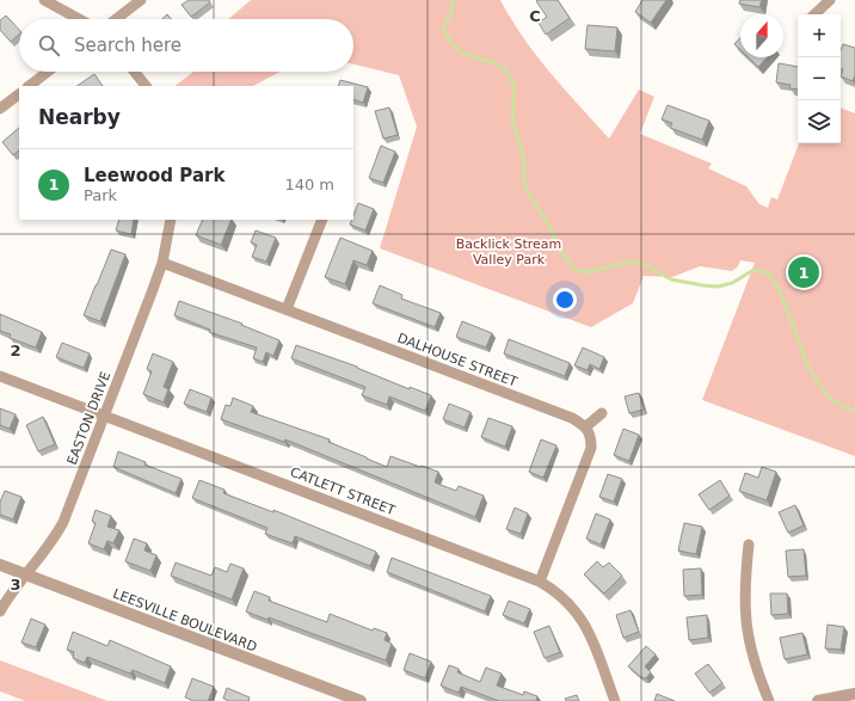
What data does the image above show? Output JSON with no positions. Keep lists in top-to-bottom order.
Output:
{
  "streets": {
    "street": [
      "DALHOUSE STREET",
      "EASTON DRIVE",
      "CATLETT STREET",
      "LEESVILLE BOULEVARD"
    ]
  },
  "crossings": [
    ["DALHOUSE STREET", "EASTON DRIVE"],
    ["EASTON DRIVE", "CATLETT STREET"],
    ["EASTON DRIVE", "LEESVILLE BOULEVARD"]
  ],
  "parks": ["Backlick Stream Valley Park"],
  "north": "top",
  "page": {
    "map_buttons": ["+", "−"],
    "search": "Search here",
    "heading": "Nearby",
    "list": [
      {
        "mark": "1",
        "name": "Leewood Park",
        "note": "Park",
        "value": "140 m"
      }
    ],
    "pins": "1"
  },
  "grid": {
    "columns": ["C"],
    "rows": ["2", "3"]
  }
}
